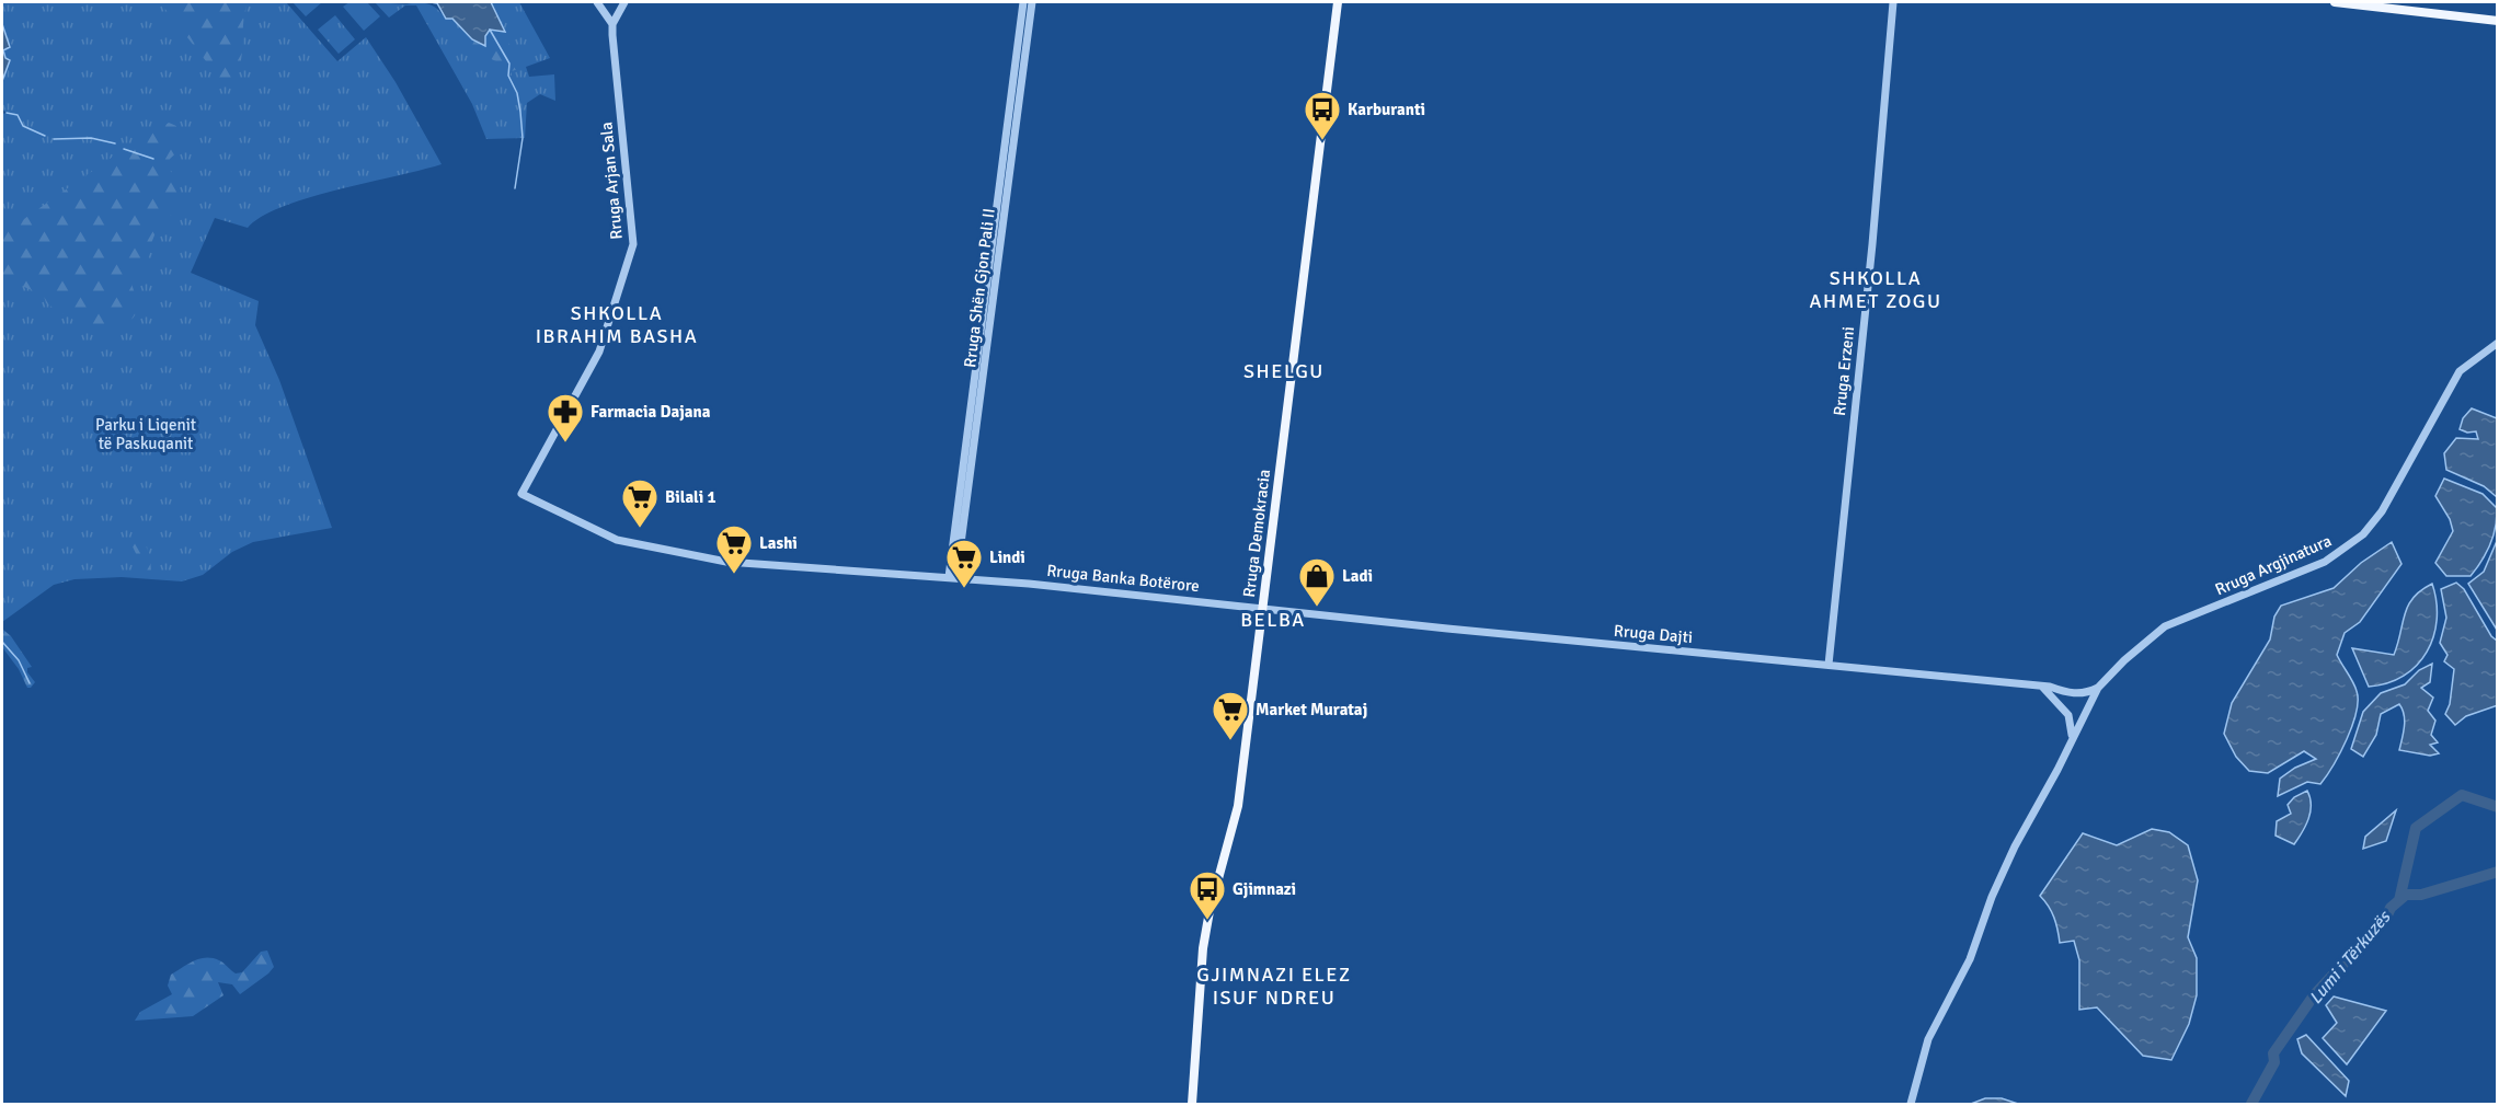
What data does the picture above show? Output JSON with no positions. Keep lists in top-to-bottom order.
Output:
{
  "streets": {
    "main road": ["Rruga Demokracia"],
    "street": [
      "Rruga Arjan Sala",
      "Rruga Shën Gjon Pali II",
      "Rruga Erzeni",
      "Rruga Argjinatura",
      "Rruga Banka Botërore",
      "Rruga Dajti"
    ]
  },
  "crossings": [
    ["Rruga Arjan Sala", "Rruga Banka Botërore"],
    ["Rruga Shën Gjon Pali II", "Rruga Banka Botërore"],
    ["Rruga Erzeni", "Rruga Dajti"],
    ["Rruga Demokracia", "Rruga Banka Botërore"],
    ["Rruga Demokracia", "Rruga Dajti"],
    ["Rruga Banka Botërore", "Rruga Dajti"]
  ],
  "districts": [
    "SHKOLLA AHMET ZOGU",
    "SHKOLLA IBRAHIM BASHA",
    "SHELGU",
    "BELBA",
    "GJIMNAZI ELEZ ISUF NDREU"
  ],
  "water": ["Lumi i Tërkuzës"],
  "parks": ["Parku i Liqenit të Paskuqanit"],
  "places": {
    "bus stop": ["Karburanti", "Gjimnazi"],
    "pharmacy": ["Farmacia Dajana"],
    "supermarket": [
      "Bilali 1",
      "Lashi",
      "Lindi",
      "Market Murataj"
    ],
    "shop": ["Ladi"]
  }
}
